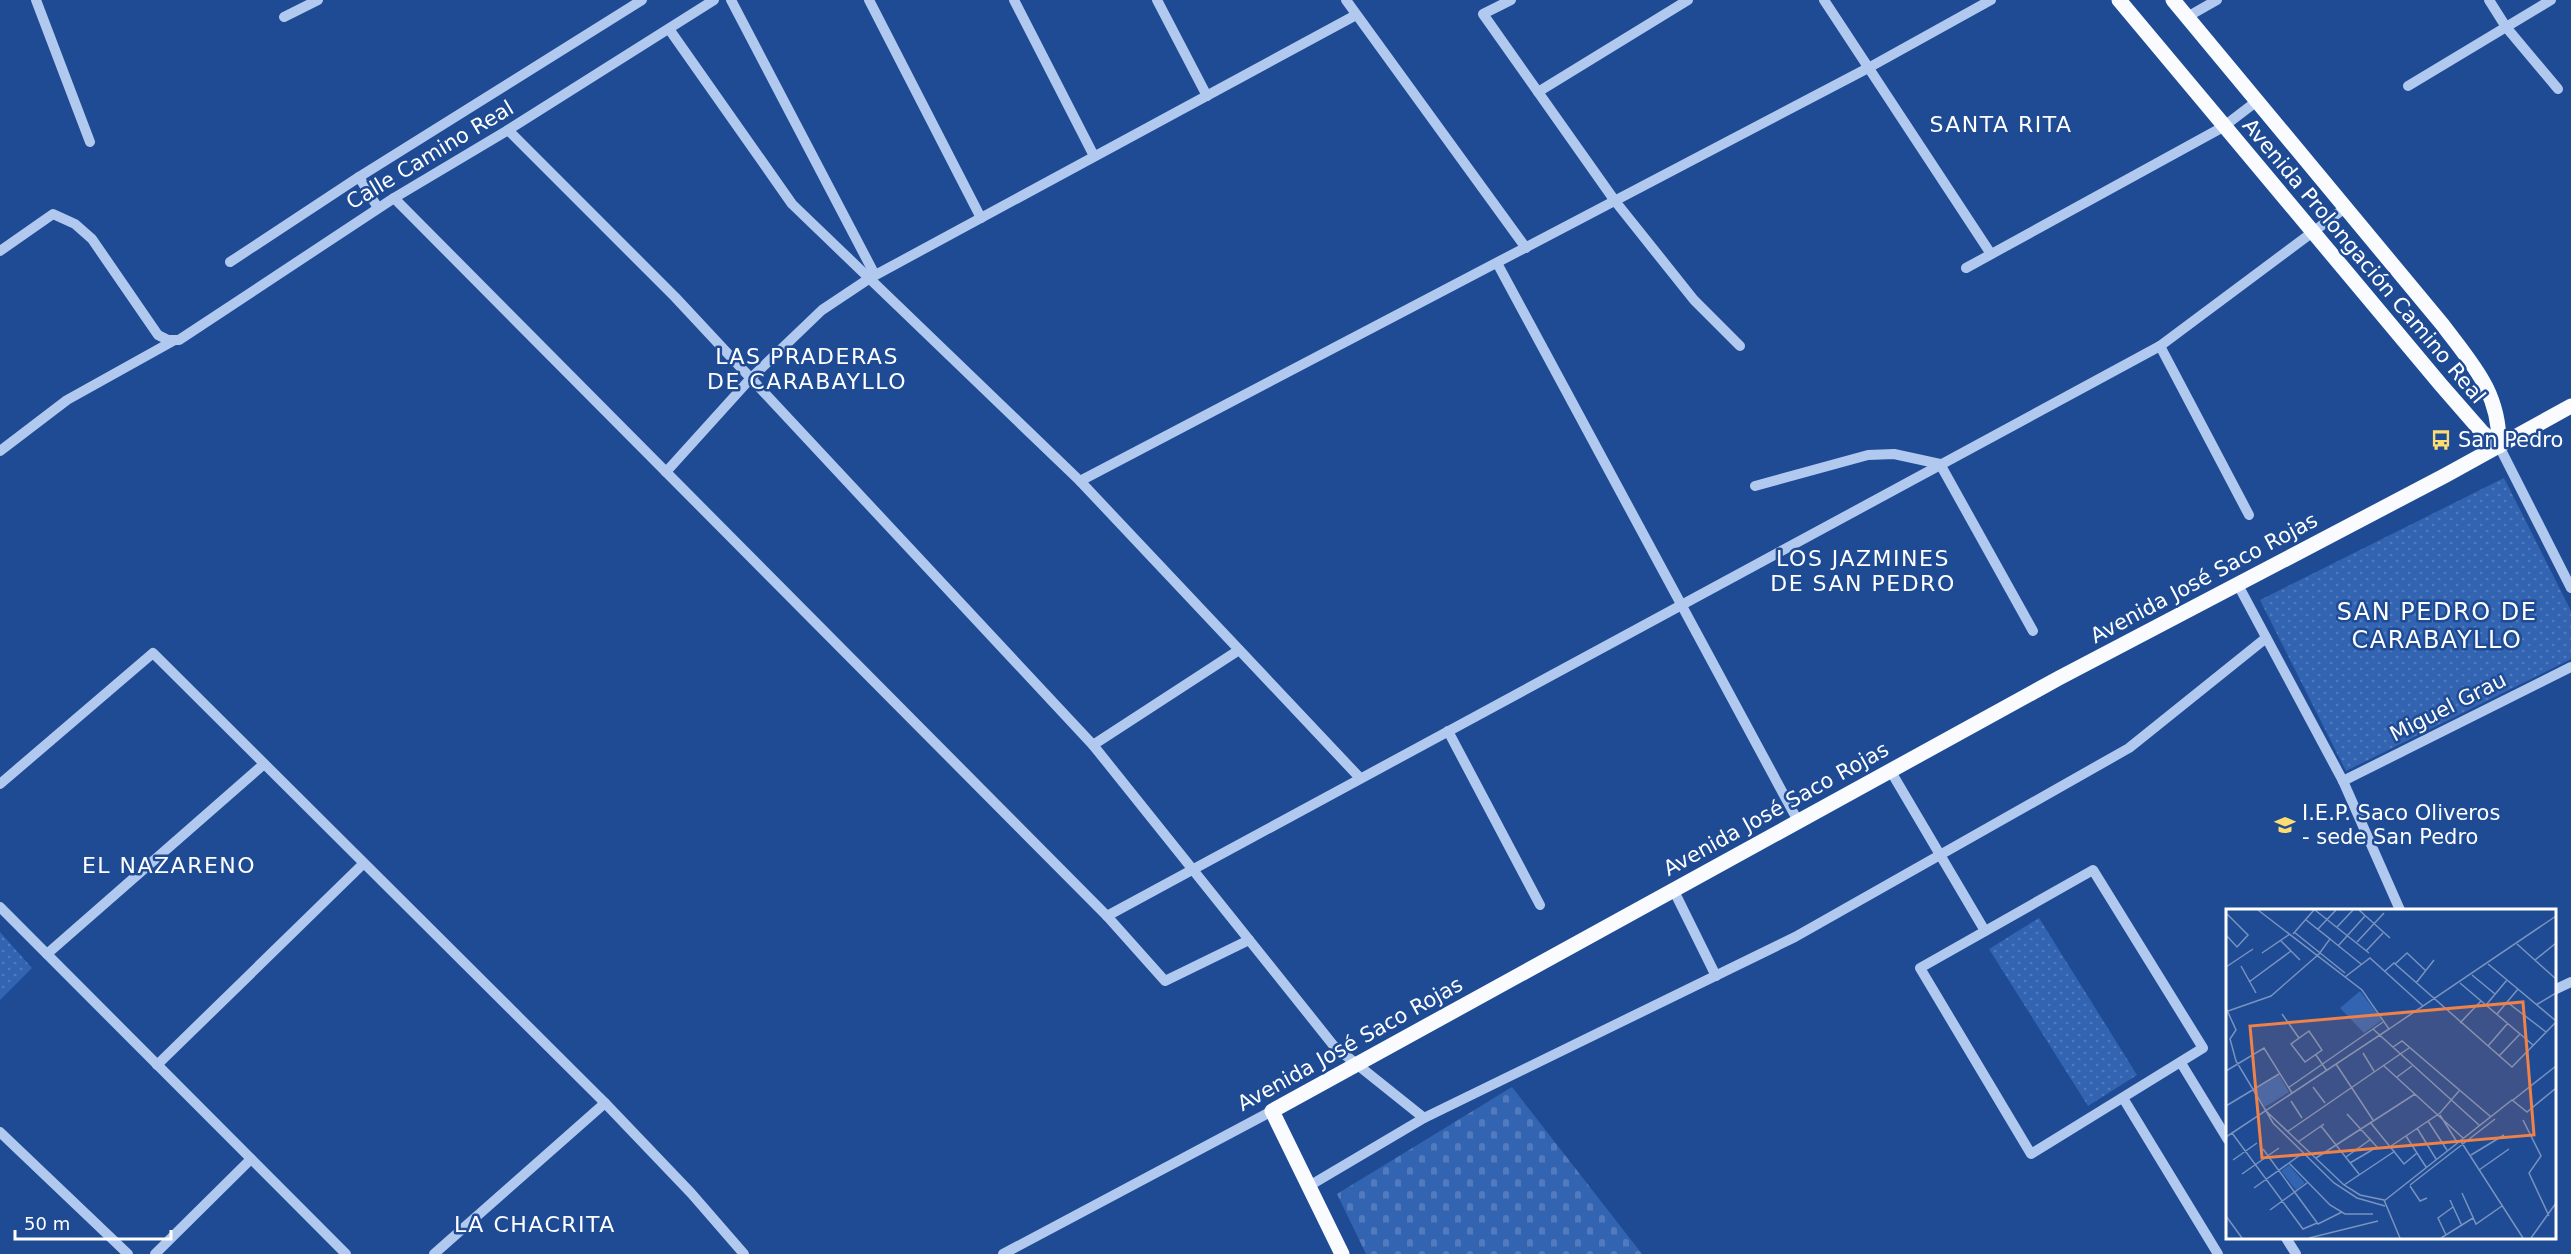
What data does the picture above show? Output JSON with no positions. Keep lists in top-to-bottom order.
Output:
{
  "streets": {
    "main road": ["Avenida Prolongación Camino Real", "Avenida José Saco Rojas"],
    "street": ["Calle Camino Real", "Miguel Grau"]
  },
  "crossings": [
    ["Avenida Prolongación Camino Real", "Avenida José Saco Rojas"]
  ],
  "districts": [
    "SANTA RITA",
    "LAS PRADERAS DE CARABAYLLO",
    "LOS JAZMINES DE SAN PEDRO",
    "SAN PEDRO DE CARABAYLLO",
    "EL NAZARENO",
    "LA CHACRITA"
  ],
  "places": {
    "bus stop": ["San Pedro"],
    "school or university": ["I.E.P. Saco Oliveros - sede San Pedro"]
  },
  "scale_bar": "50 m"
}
